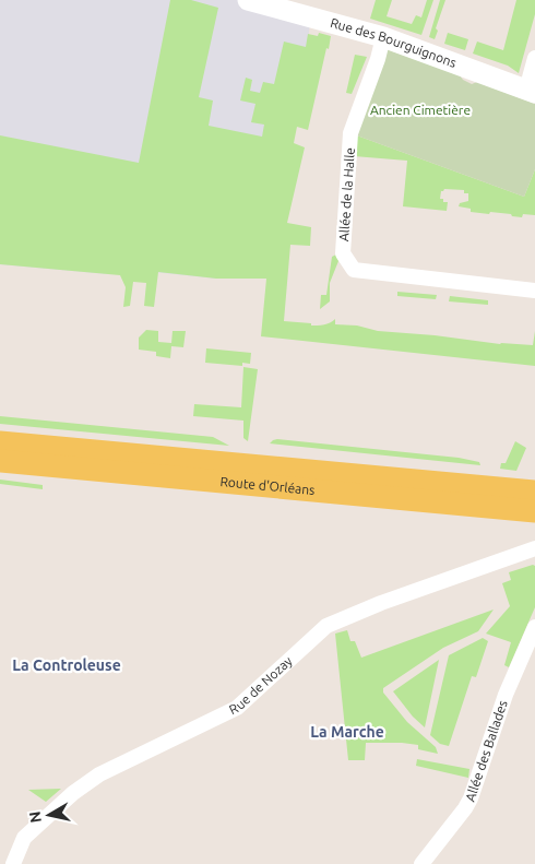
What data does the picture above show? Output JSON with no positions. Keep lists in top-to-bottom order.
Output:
{
  "streets": {
    "main road": ["Route d'Orléans"],
    "street": [
      "Rue des Bourguignons",
      "Allée de la Halle",
      "Rue de Nozay",
      "Allée des Ballades"
    ]
  },
  "crossings": [
    ["Rue des Bourguignons", "Allée de la Halle"]
  ],
  "districts": ["La Controleuse", "La Marche"],
  "parks": ["Ancien Cimetière"],
  "north": "left"
}
